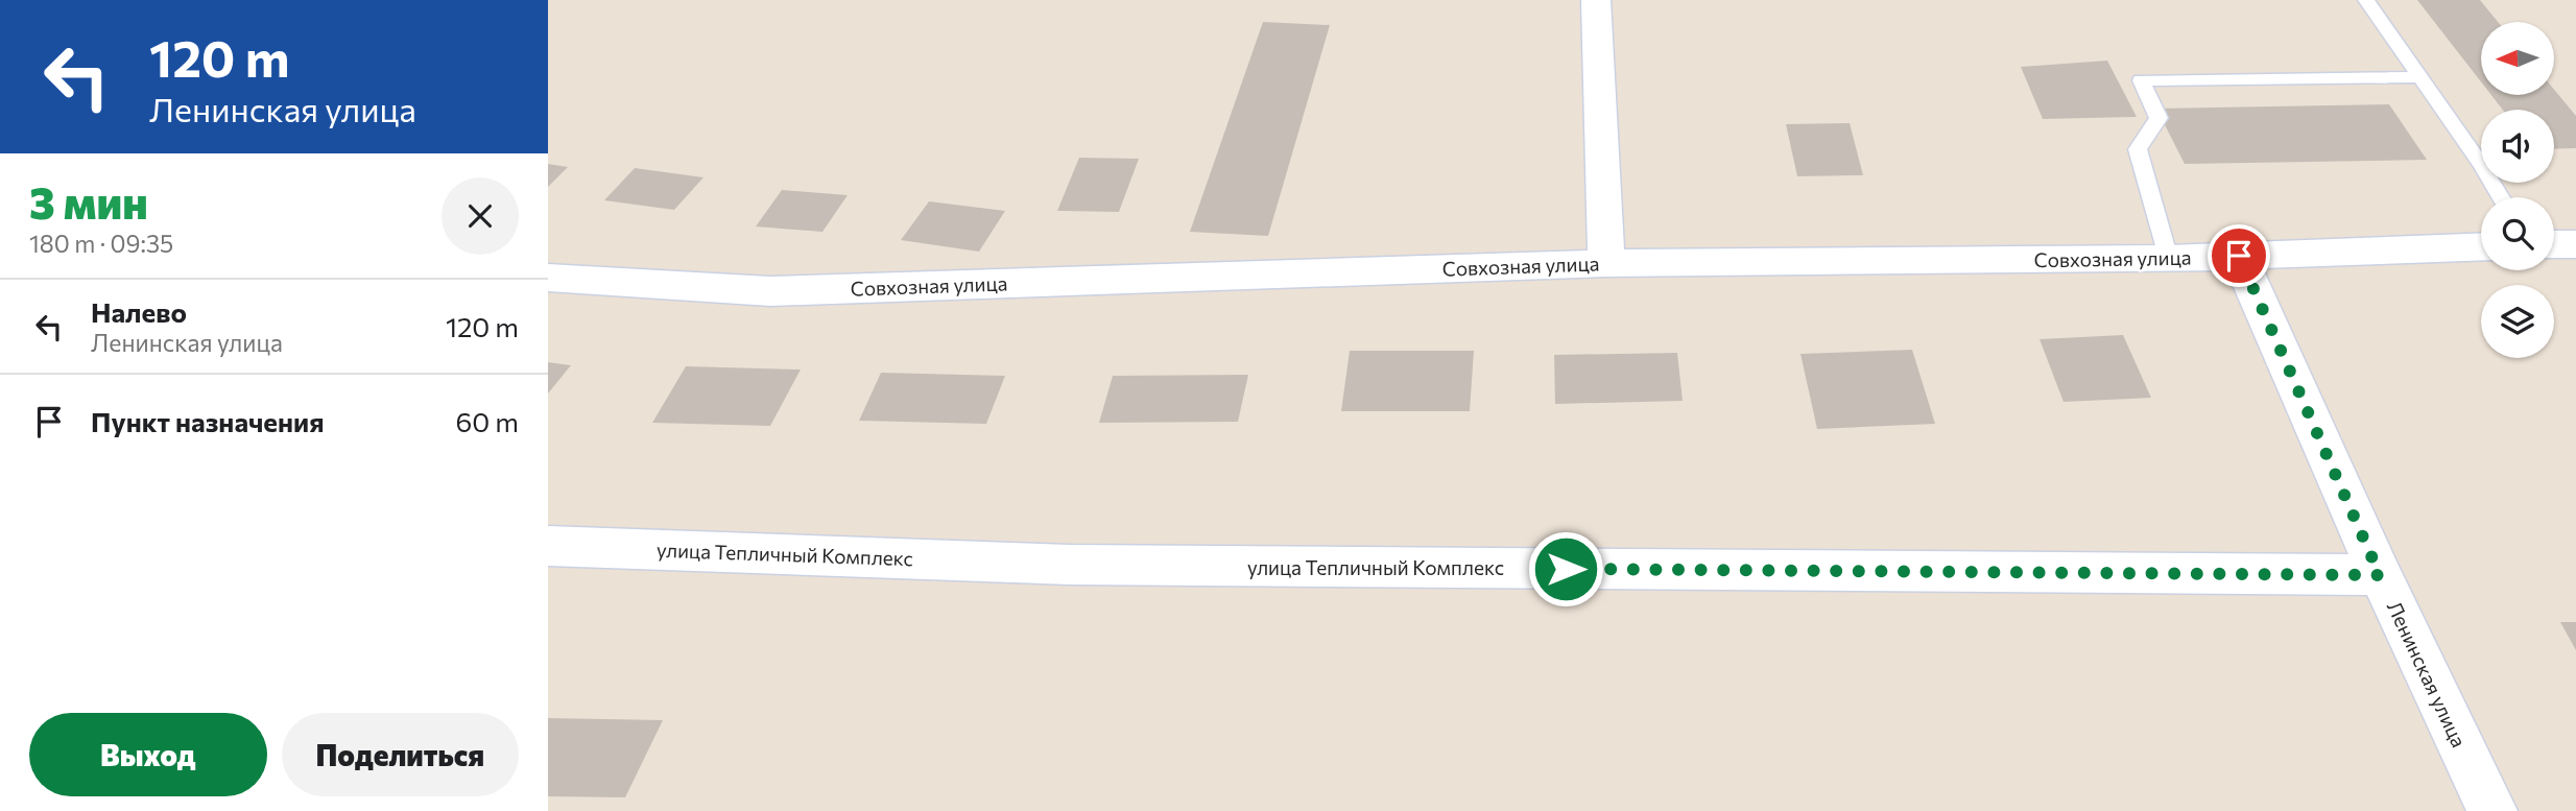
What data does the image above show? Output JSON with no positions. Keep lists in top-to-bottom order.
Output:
{
  "streets": {
    "street": ["Совхозная улица", "улица Тепличный Комплекс", "Ленинская улица"]
  },
  "crossings": [
    ["Совхозная улица", "Ленинская улица"],
    ["улица Тепличный Комплекс", "Ленинская улица"]
  ],
  "north": "left",
  "page": {
    "turn": ["120 m", "Ленинская улица"],
    "heading": ["3 мин", "180 m · 09:35"],
    "list": [
      {
        "name": "Налево",
        "note": "Ленинская улица",
        "value": "120 m"
      },
      {
        "name": "Пункт назначения",
        "value": "60 m"
      }
    ],
    "buttons": ["Выход", "Поделиться"]
  }
}
